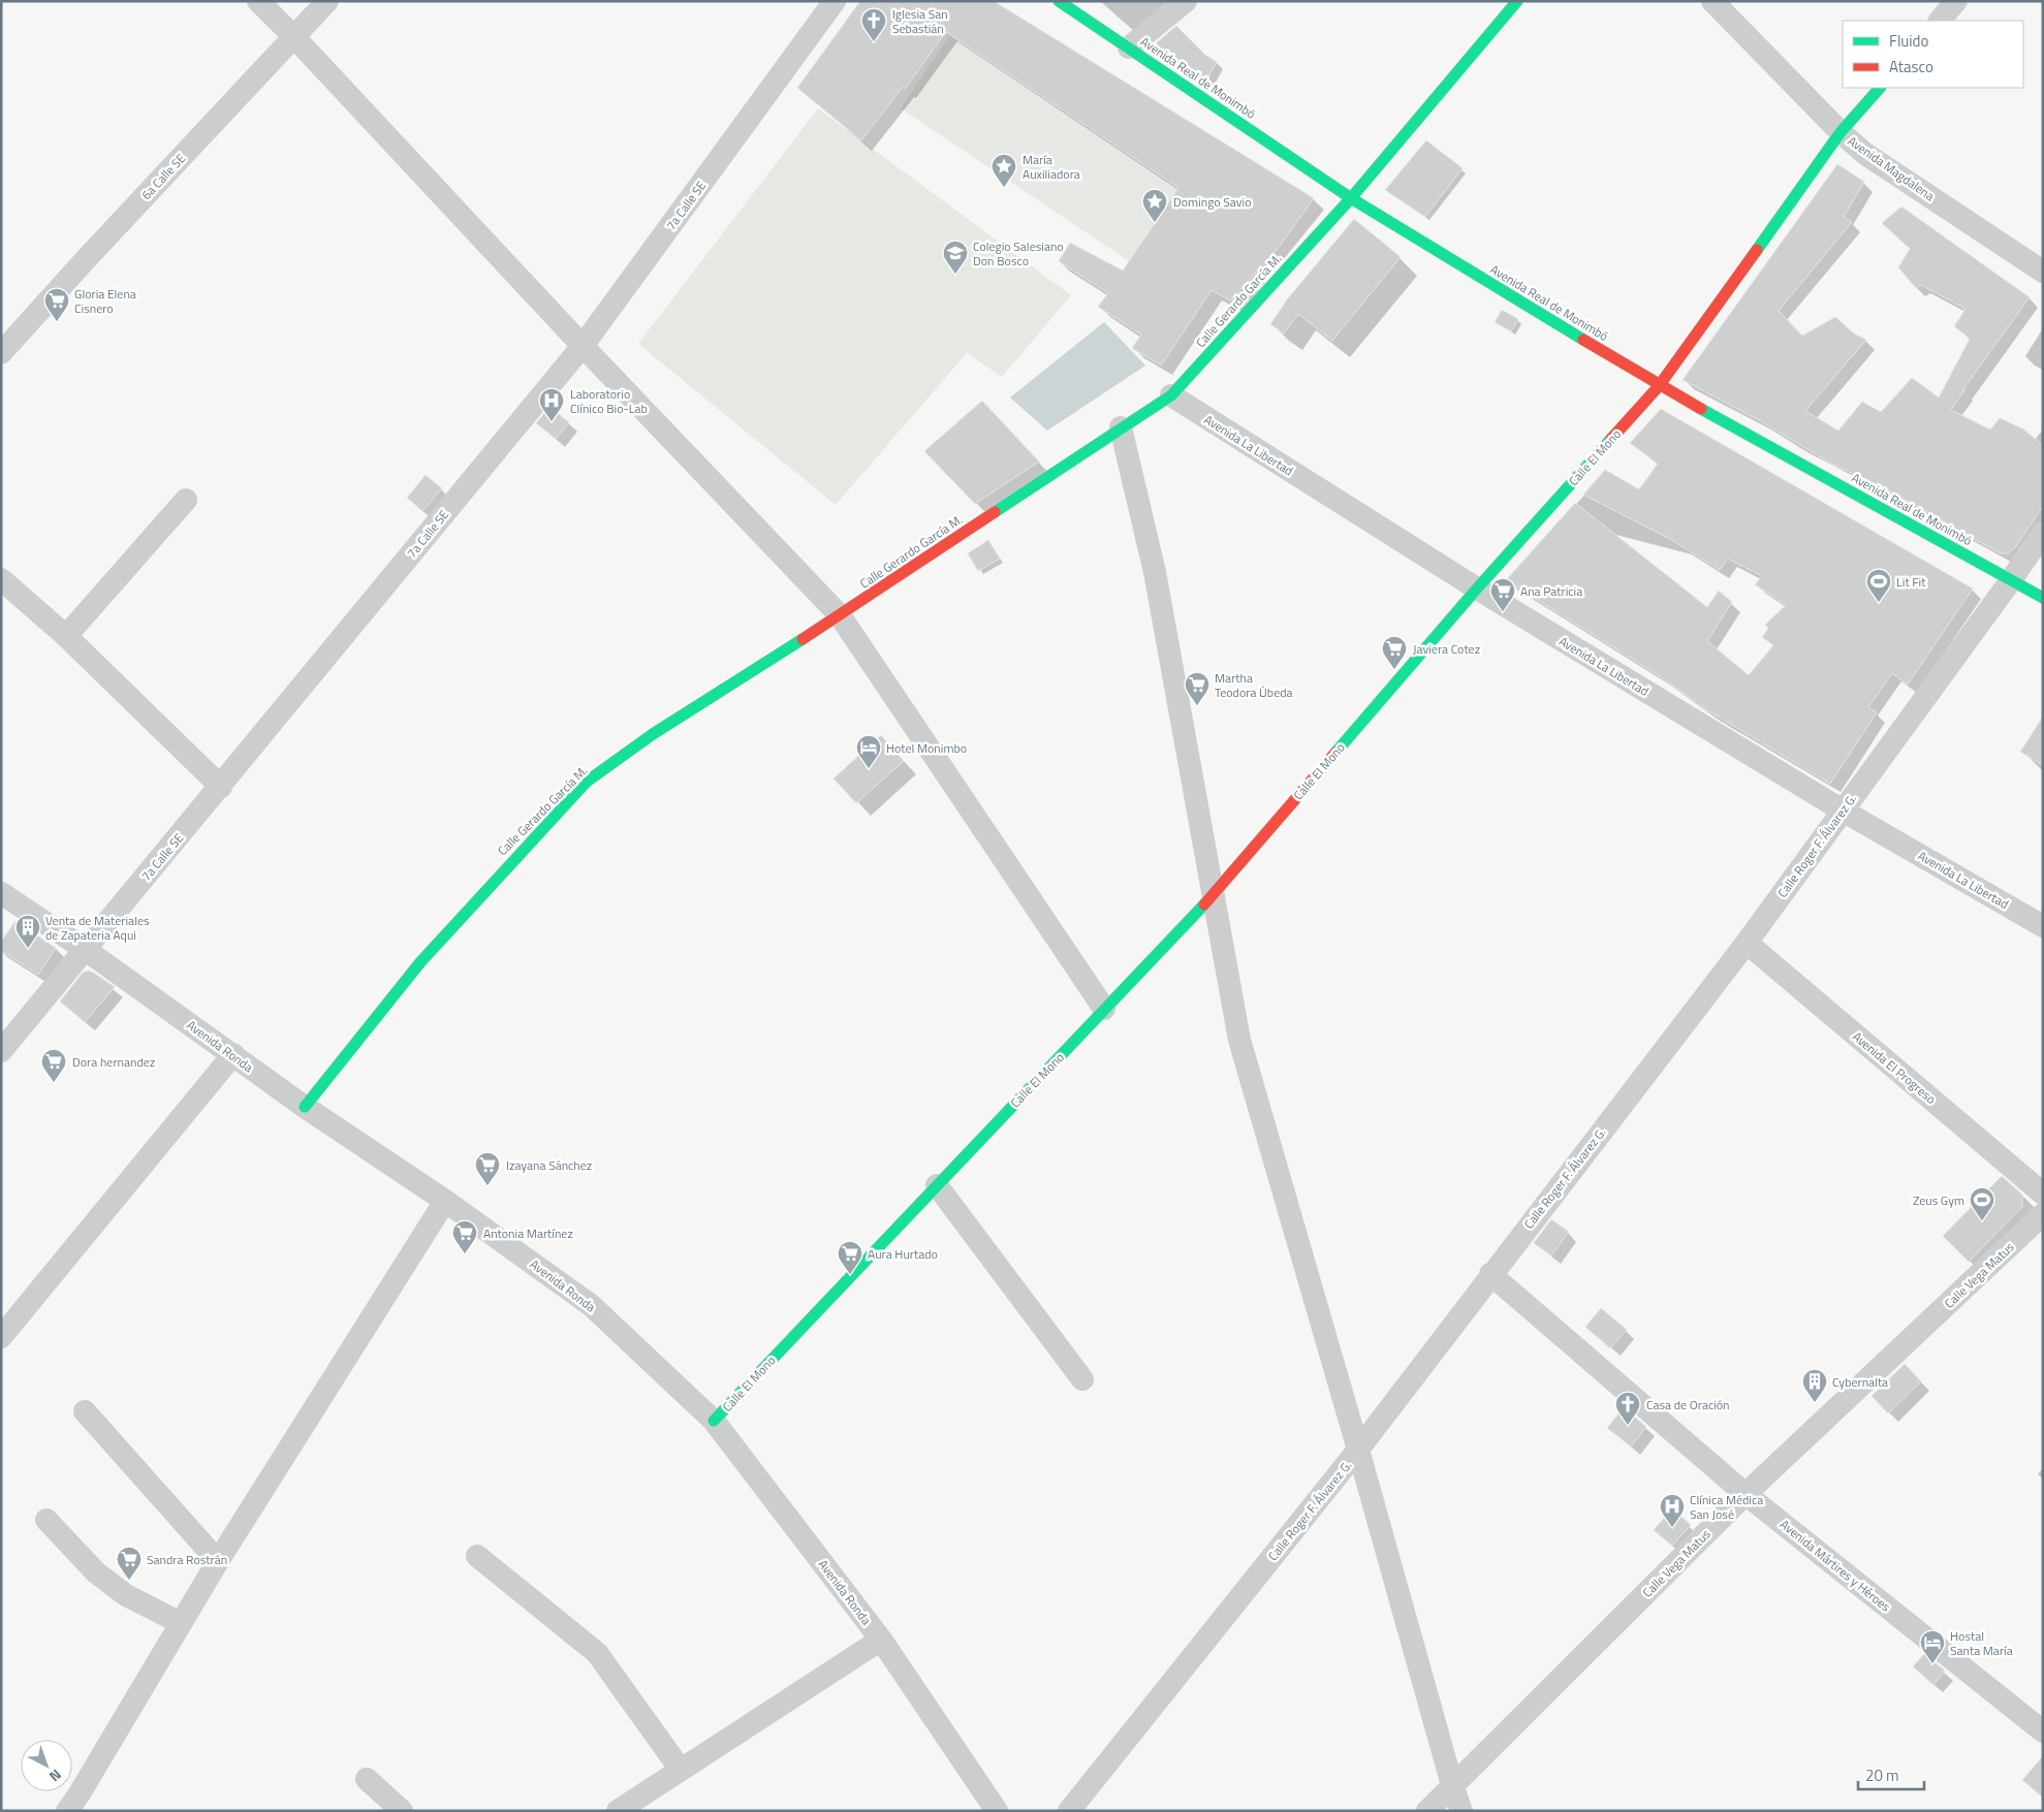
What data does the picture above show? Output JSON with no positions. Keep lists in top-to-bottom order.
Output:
{
  "streets": {
    "street": [
      "Avenida Real de Monimbó",
      "Avenida Magdalena",
      "6a Calle SE",
      "7a Calle SE",
      "Calle Gerardo García M.",
      "Avenida La Libertad",
      "Calle El Mono",
      "Calle Roger F. Álvarez G.",
      "Avenida Ronda",
      "Avenida El Progreso",
      "Calle Vega Matus",
      "Avenida Mártires y Héroes"
    ]
  },
  "crossings": [
    ["Avenida Real de Monimbó", "Calle Gerardo García M."],
    ["Avenida Real de Monimbó", "Calle El Mono"],
    ["Avenida Real de Monimbó", "Calle Roger F. Álvarez G."],
    ["Avenida Magdalena", "Calle El Mono"],
    ["7a Calle SE", "Avenida Ronda"],
    ["Calle Gerardo García M.", "Avenida La Libertad"],
    ["Calle Gerardo García M.", "Avenida Ronda"],
    ["Avenida La Libertad", "Calle El Mono"],
    ["Avenida La Libertad", "Calle Roger F. Álvarez G."],
    ["Calle El Mono", "Avenida Ronda"],
    ["Calle Roger F. Álvarez G.", "Avenida El Progreso"],
    ["Calle Roger F. Álvarez G.", "Avenida Mártires y Héroes"],
    ["Calle Vega Matus", "Avenida Mártires y Héroes"]
  ],
  "places": {
    "church": ["Iglesia San Sebastián", "Casa de Oración"],
    "place": ["María Auxiliadora", "Domingo Savio"],
    "school or university": ["Colegio Salesiano Don Bosco"],
    "supermarket": [
      "Gloria Elena Cisnero",
      "Ana Patricia",
      "Javiera Cotez",
      "Martha Teodora Úbeda",
      "Dora hernandez",
      "Izayana Sánchez",
      "Antonia Martínez",
      "Aura Hurtado",
      "Sandra Rostrán"
    ],
    "hospital": ["Laboratorio Clínico Bio-Lab", "Clínica Médica San José"],
    "sports": ["Lit Fit", "Zeus Gym"],
    "hotel": ["Hotel Monimbo", "Hostal Santa María"],
    "building": ["Venta de Materiales de Zapateria Aqui", "Cybernalta"]
  },
  "legend": ["Fluido", "Atasco"],
  "scale_bar": "20 m",
  "north": "bottom right"
}
